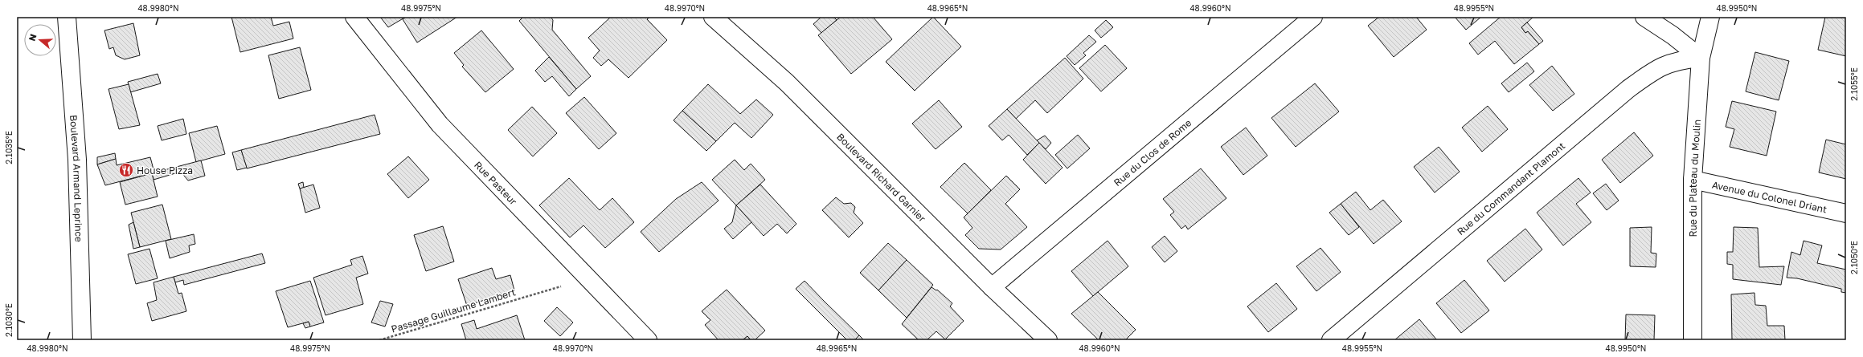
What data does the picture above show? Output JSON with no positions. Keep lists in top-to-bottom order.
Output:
{
  "streets": {
    "street": [
      "Rue du Clos de Rome",
      "Boulevard Richard Garnier",
      "Boulevard Armand Leprince",
      "Rue du Plateau du Moulin",
      "Rue Pasteur",
      "Rue du Commandant Plamont",
      "Avenue du Colonel Driant"
    ],
    "path": ["Passage Guillaume Lambert"]
  },
  "crossings": [
    ["Rue du Clos de Rome", "Boulevard Richard Garnier"],
    ["Rue du Plateau du Moulin", "Rue du Commandant Plamont"],
    ["Rue du Plateau du Moulin", "Avenue du Colonel Driant"]
  ],
  "places": {
    "restaurant": ["House Pizza"]
  },
  "north": "left",
  "coordinates": [
    "48.9980°N",
    "48.9975°N",
    "48.9970°N",
    "48.9965°N",
    "48.9960°N",
    "48.9955°N",
    "48.9950°N",
    "2.1055°E",
    "2.1035°E",
    "2.1050°E",
    "2.1030°E"
  ]
}
